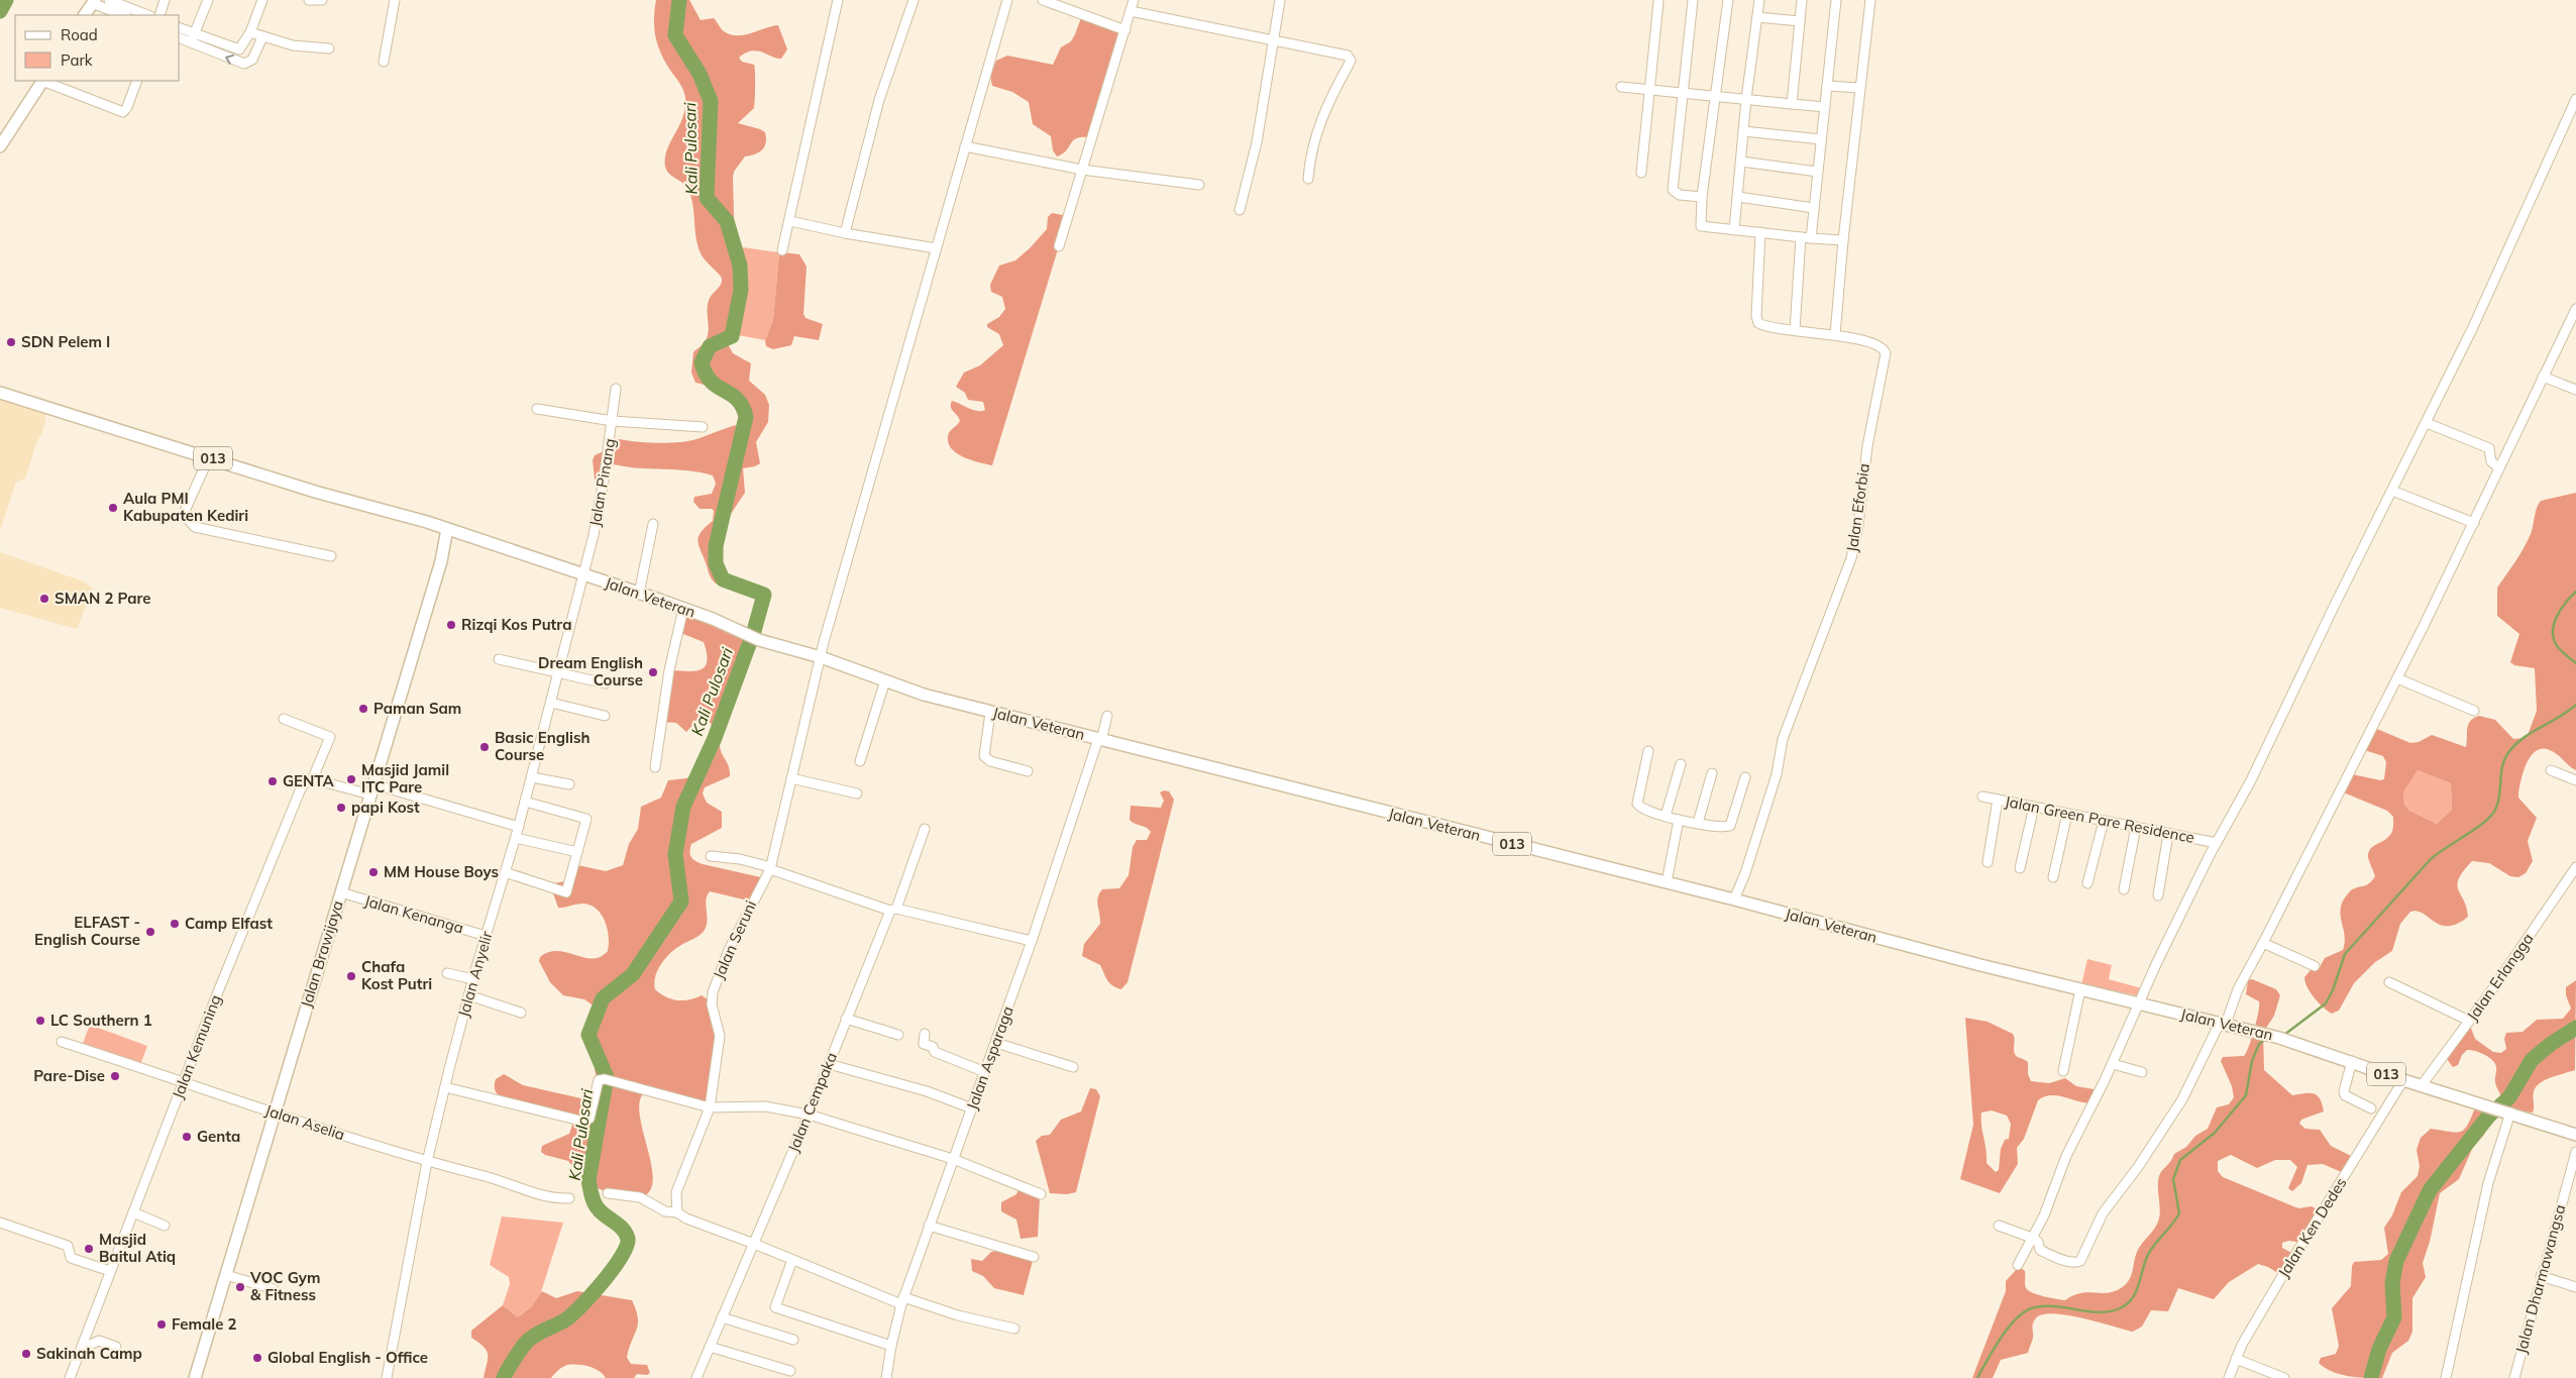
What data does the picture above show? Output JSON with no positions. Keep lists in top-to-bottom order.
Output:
{
  "streets": {
    "main road": ["013", "Jalan Veteran", "Jalan Brawijaya"],
    "street": [
      "Jalan Pinang",
      "Jalan Eforbia",
      "Jalan Green Pare Residence",
      "Jalan Kenanga",
      "Jalan Seruni",
      "Jalan Anyelir",
      "Jalan Erlangga",
      "Jalan Kemuning",
      "Jalan Asparaga",
      "Jalan Cempaka",
      "Jalan Aselia",
      "Jalan Ken Dedes",
      "Jalan Dharmawangsa"
    ]
  },
  "crossings": [
    ["013", "Jalan Veteran"],
    ["013", "Jalan Brawijaya"],
    ["Jalan Pinang", "Jalan Veteran"],
    ["Jalan Pinang", "Jalan Anyelir"],
    ["Jalan Eforbia", "Jalan Veteran"],
    ["Jalan Veteran", "Jalan Seruni"],
    ["Jalan Veteran", "Jalan Brawijaya"],
    ["Jalan Veteran", "Jalan Anyelir"],
    ["Jalan Veteran", "Jalan Erlangga"],
    ["Jalan Veteran", "Jalan Asparaga"],
    ["Jalan Veteran", "Jalan Ken Dedes"],
    ["Jalan Kenanga", "Jalan Brawijaya"],
    ["Jalan Kenanga", "Jalan Anyelir"],
    ["Jalan Brawijaya", "Jalan Aselia"],
    ["Jalan Anyelir", "Jalan Aselia"],
    ["Jalan Kemuning", "Jalan Aselia"]
  ],
  "water": ["Kali Pulosari"],
  "places": [
    "SDN Pelem I",
    "Aula PMI Kabupaten Kediri",
    "SMAN 2 Pare",
    "Rizqi Kos Putra",
    "Dream English Course",
    "Paman Sam",
    "Basic English Course",
    "Masjid Jamil ITC Pare",
    "GENTA",
    "papi Kost",
    "MM House Boys",
    "Camp Elfast",
    "ELFAST - English Course",
    "Chafa Kost Putri",
    "LC Southern 1",
    "Pare-Dise",
    "Genta",
    "Masjid Baitul Atiq",
    "VOC Gym & Fitness",
    "Female 2",
    "Sakinah Camp",
    "Global English - Office"
  ],
  "legend": ["Road", "Park"]
}
